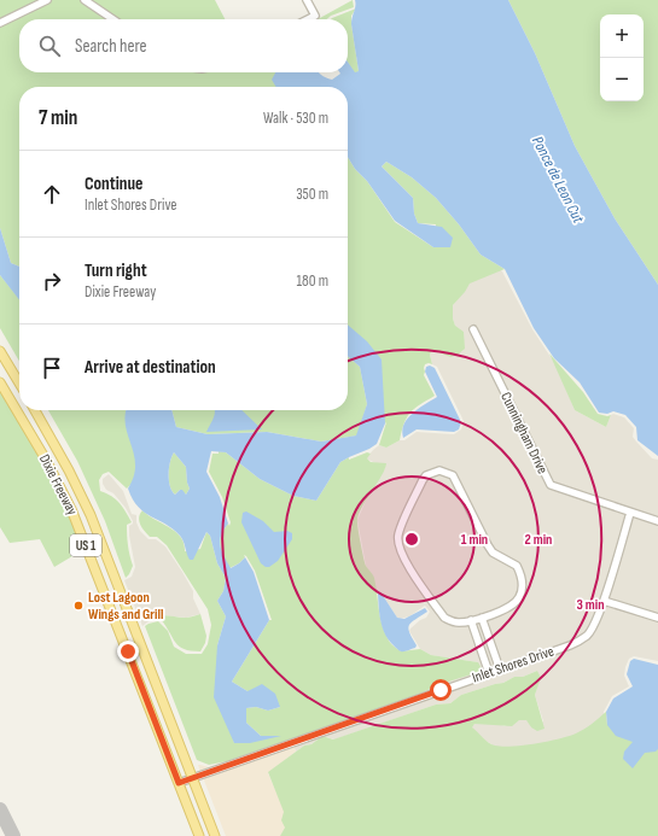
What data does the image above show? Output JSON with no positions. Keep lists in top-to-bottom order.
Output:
{
  "streets": {
    "main road": ["Dixie Freeway", "US 1"],
    "street": ["Cunningham Drive", "Inlet Shores Drive"]
  },
  "crossings": [
    ["Cunningham Drive", "Inlet Shores Drive"],
    ["Dixie Freeway", "Inlet Shores Drive"]
  ],
  "water": ["Ponce de Leon Cut"],
  "places": ["Lost Lagoon Wings and Grill"],
  "page": {
    "map_buttons": ["+", "−"],
    "search": "Search here",
    "heading": ["7 min", "Walk · 530 m"],
    "list": [
      ["Continue", "Inlet Shores Drive", "350 m"],
      ["Turn right", "Dixie Freeway", "180 m"],
      "Arrive at destination"
    ]
  },
  "rings": ["1 min", "2 min", "3 min"]
}
